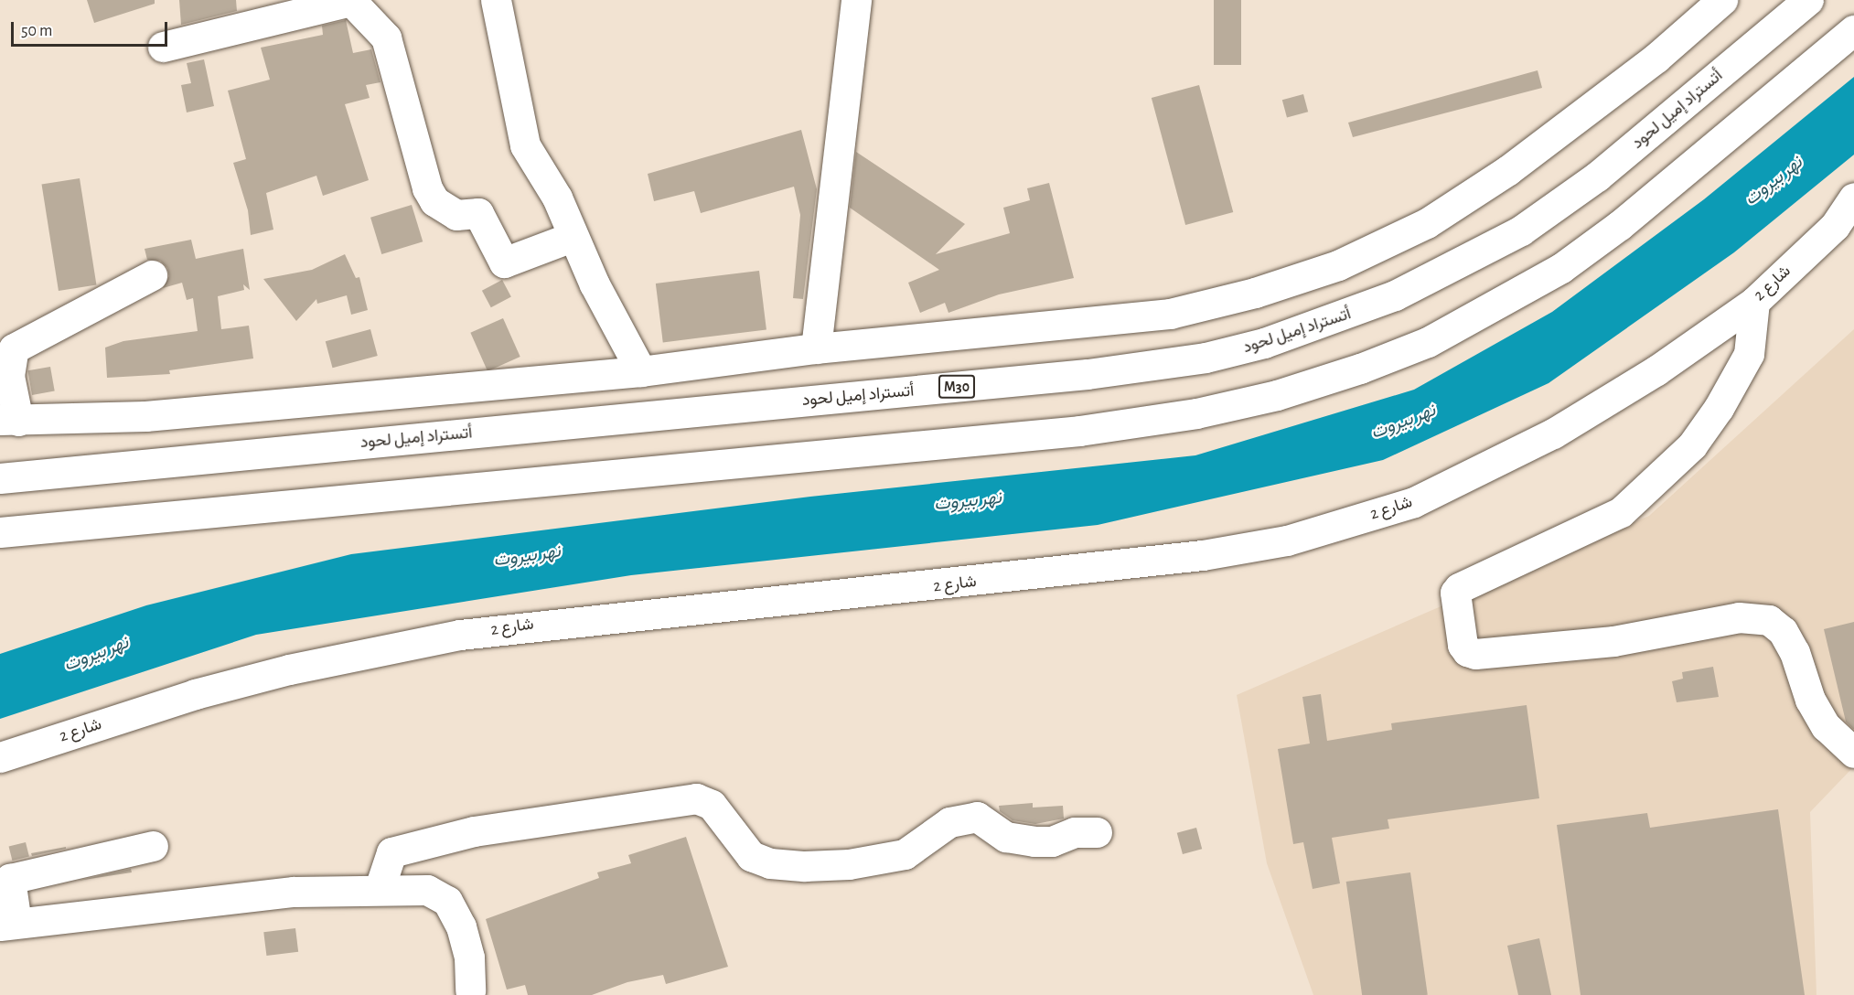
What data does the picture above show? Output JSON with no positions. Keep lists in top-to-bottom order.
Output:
{
  "streets": {
    "main road": ["أتستراد إميل لحود", "شارع 2", "M30"]
  },
  "water": ["نهر بيروت"],
  "scale_bar": "50 m"
}
